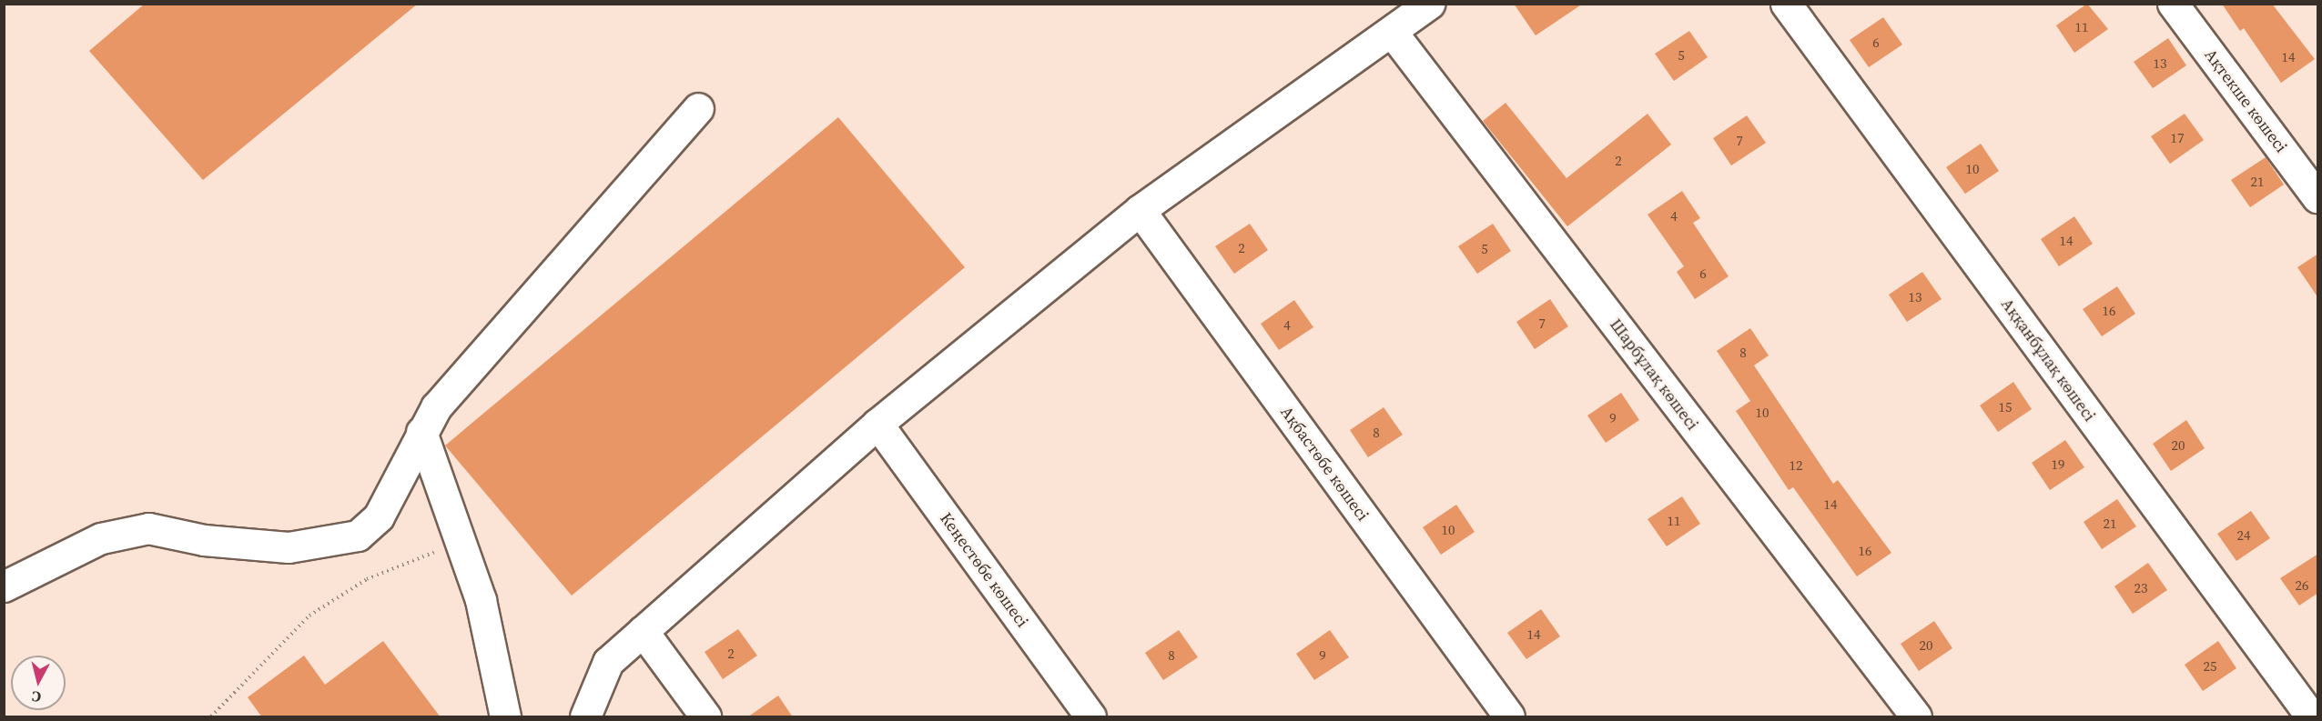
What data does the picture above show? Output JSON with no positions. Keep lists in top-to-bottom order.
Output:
{
  "streets": {
    "street": [
      "Ақтекше көшесі",
      "Аққанбұлақ көшесі",
      "Шарбұлақ көшесі",
      "Ақбастөбе көшесі",
      "Кеңестөбе көшесі"
    ]
  },
  "house_numbers": [
    "11",
    "6",
    "5",
    "14",
    "13",
    "17",
    "7",
    "2",
    "10",
    "21",
    "4",
    "14",
    "2",
    "5",
    "6",
    "13",
    "16",
    "7",
    "4",
    "8",
    "15",
    "10",
    "9",
    "8",
    "20",
    "19",
    "12",
    "14",
    "11",
    "21",
    "10",
    "24",
    "16",
    "26",
    "23",
    "14",
    "20",
    "2",
    "8",
    "9",
    "25"
  ],
  "north": "bottom"
}
